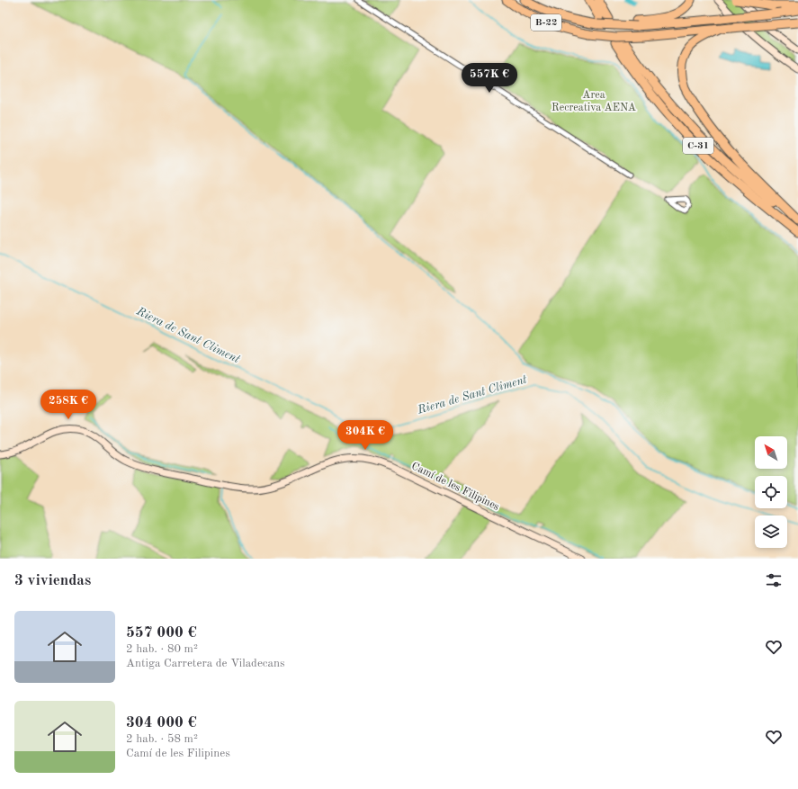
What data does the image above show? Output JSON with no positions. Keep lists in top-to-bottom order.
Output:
{
  "streets": {
    "highway": ["B-22", "C-31"],
    "main road": ["Camí de les Filipines"]
  },
  "water": ["Riera de Sant Climent"],
  "parks": ["Area Recreativa AENA"],
  "north": "top left",
  "page": {
    "price": ["557K €", "258K €", "304K €"],
    "heading": "3 viviendas",
    "list": [
      {
        "name": "557 000 €",
        "note": "2 hab. · 80 m² · Antiga Carretera de Viladecans"
      },
      {
        "name": "304 000 €",
        "note": "2 hab. · 58 m² · Camí de les Filipines"
      }
    ]
  }
}
